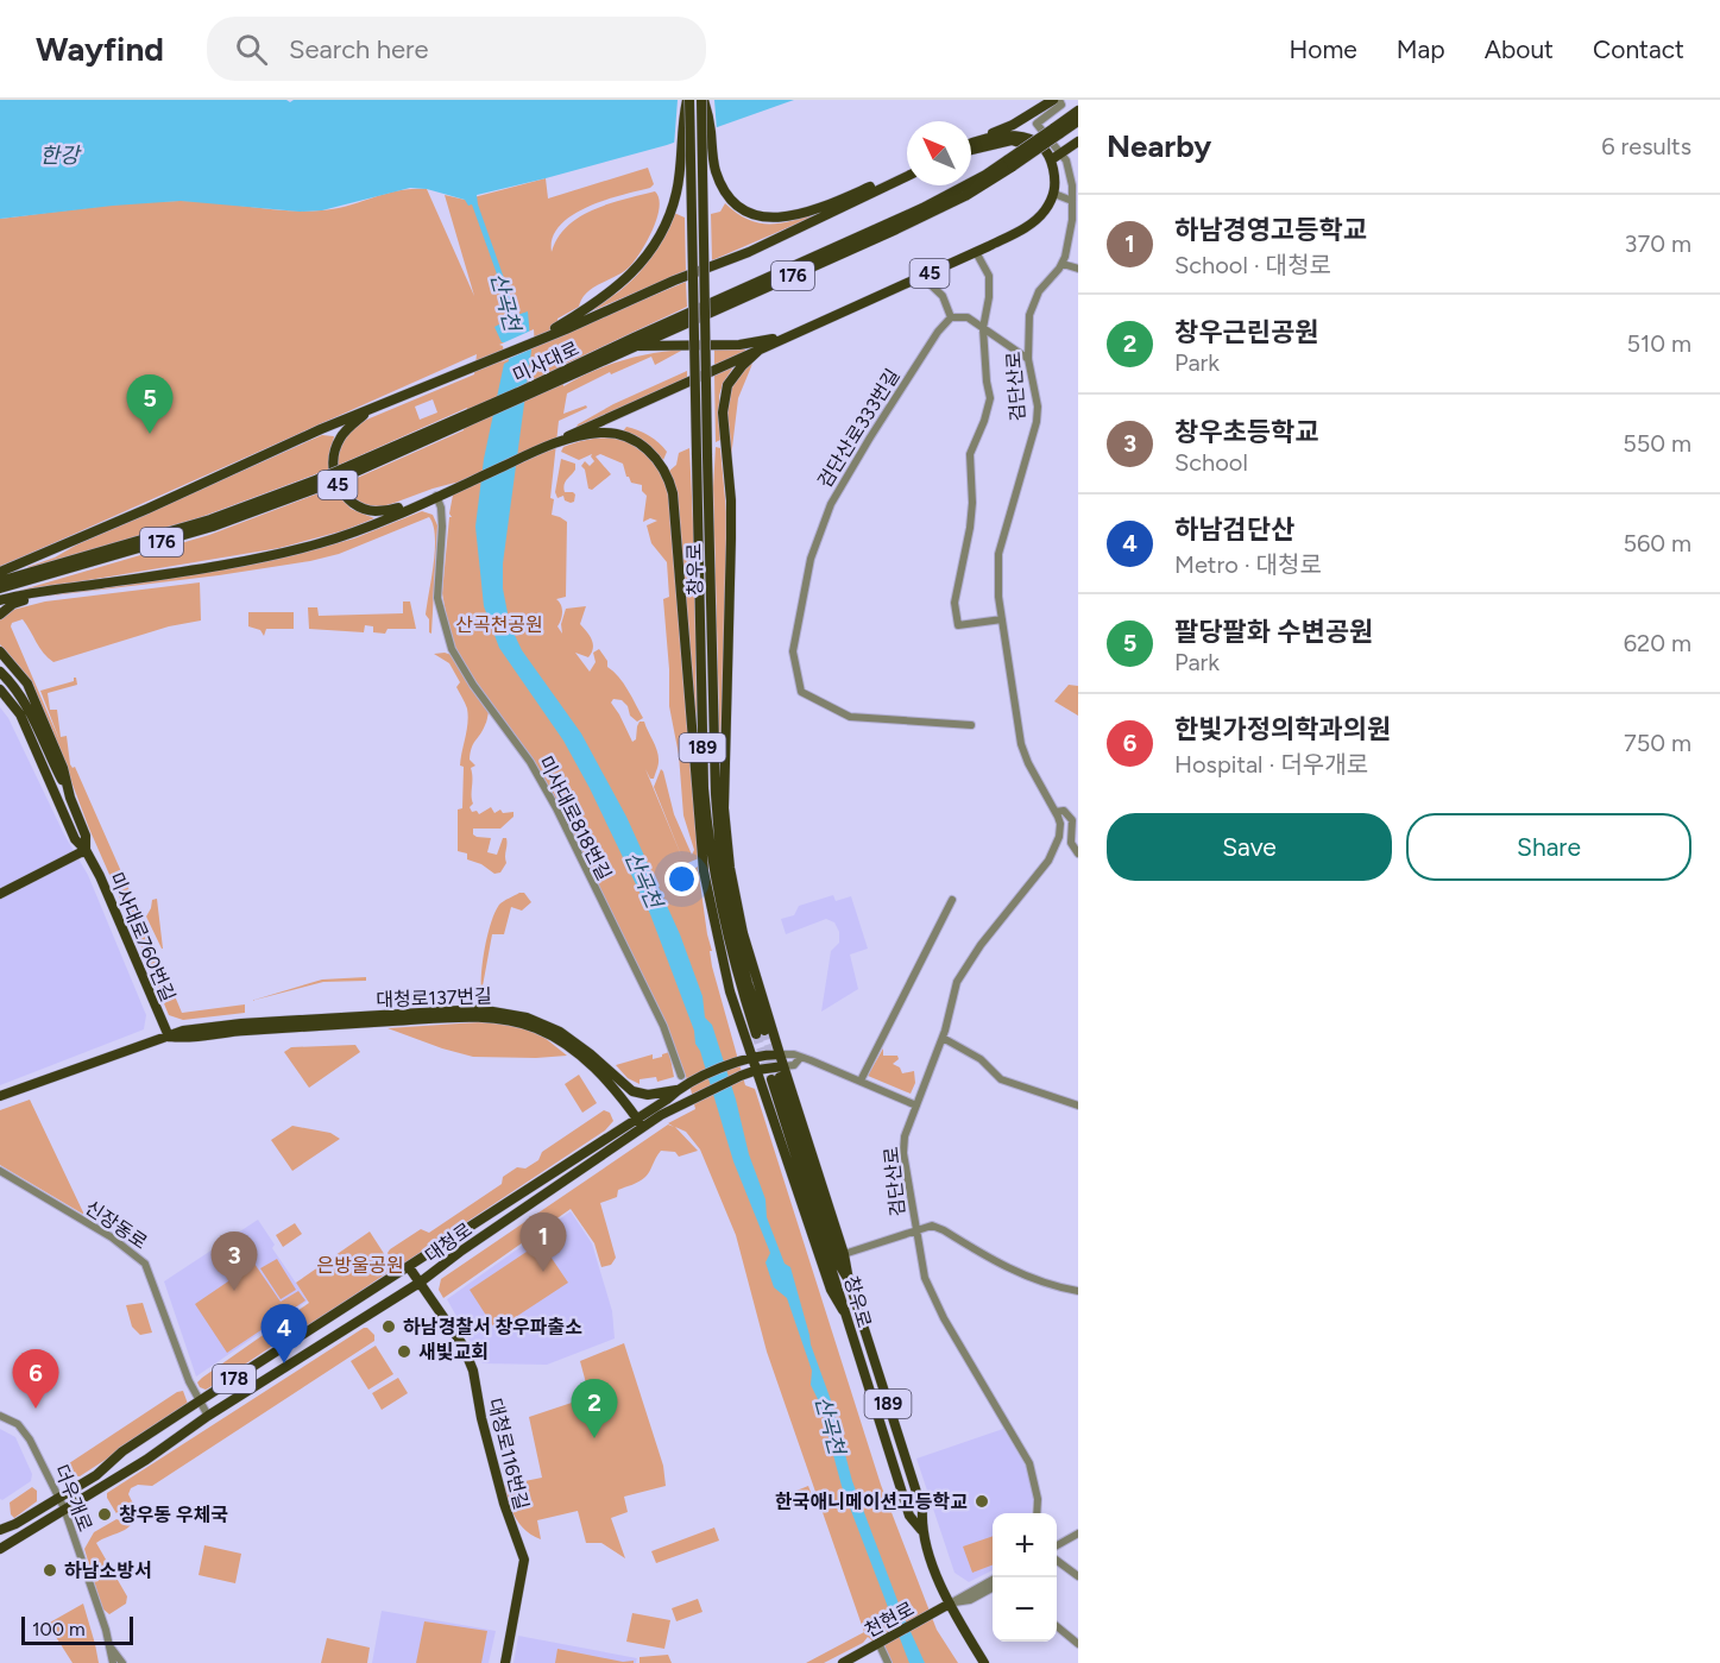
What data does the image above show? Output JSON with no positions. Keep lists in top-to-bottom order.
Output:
{
  "streets": {
    "main road": [
      "45",
      "176",
      "미사대로",
      "창우로",
      "189",
      "미사대로760번길",
      "대청로137번길",
      "대청로",
      "178",
      "대청로116번길",
      "천현로"
    ],
    "street": [
      "검단산로",
      "검단산로333번길",
      "미사대로818번길",
      "신장동로",
      "더우개로"
    ]
  },
  "crossings": [
    ["45", "창우로"],
    ["45", "미사대로818번길"],
    ["창우로", "천현로"],
    ["미사대로760번길", "대청로137번길"],
    ["대청로137번길", "대청로"],
    ["신장동로", "대청로"],
    ["대청로", "178"],
    ["대청로", "대청로116번길"],
    ["대청로", "더우개로"]
  ],
  "water": ["한강", "산곡천"],
  "parks": ["산곡천공원", "은방울공원"],
  "places": [
    "하남경찰서 창우파출소",
    "새빛교회",
    "한국애니메이션고등학교",
    "창우동 우체국",
    "하남소방서"
  ],
  "scale_bar": "100 m",
  "north": "top left",
  "page": {
    "header": "Wayfind",
    "search": "Search here",
    "nav": [
      "Home",
      "Map",
      "About",
      "Contact"
    ],
    "heading": ["Nearby", "6 results"],
    "list": [
      {
        "mark": "1",
        "name": "하남경영고등학교",
        "note": "School · 대청로",
        "value": "370 m"
      },
      {
        "mark": "2",
        "name": "창우근린공원",
        "note": "Park",
        "value": "510 m"
      },
      {
        "mark": "3",
        "name": "창우초등학교",
        "note": "School",
        "value": "550 m"
      },
      {
        "mark": "4",
        "name": "하남검단산",
        "note": "Metro · 대청로",
        "value": "560 m"
      },
      {
        "mark": "5",
        "name": "팔당팔화 수변공원",
        "note": "Park",
        "value": "620 m"
      },
      {
        "mark": "6",
        "name": "한빛가정의학과의원",
        "note": "Hospital · 더우개로",
        "value": "750 m"
      }
    ],
    "pins": [
      "5",
      "1",
      "3",
      "4",
      "6",
      "2"
    ],
    "buttons": ["Save", "Share"],
    "map_buttons": ["+", "−"],
    "scale": "100 m"
  }
}
